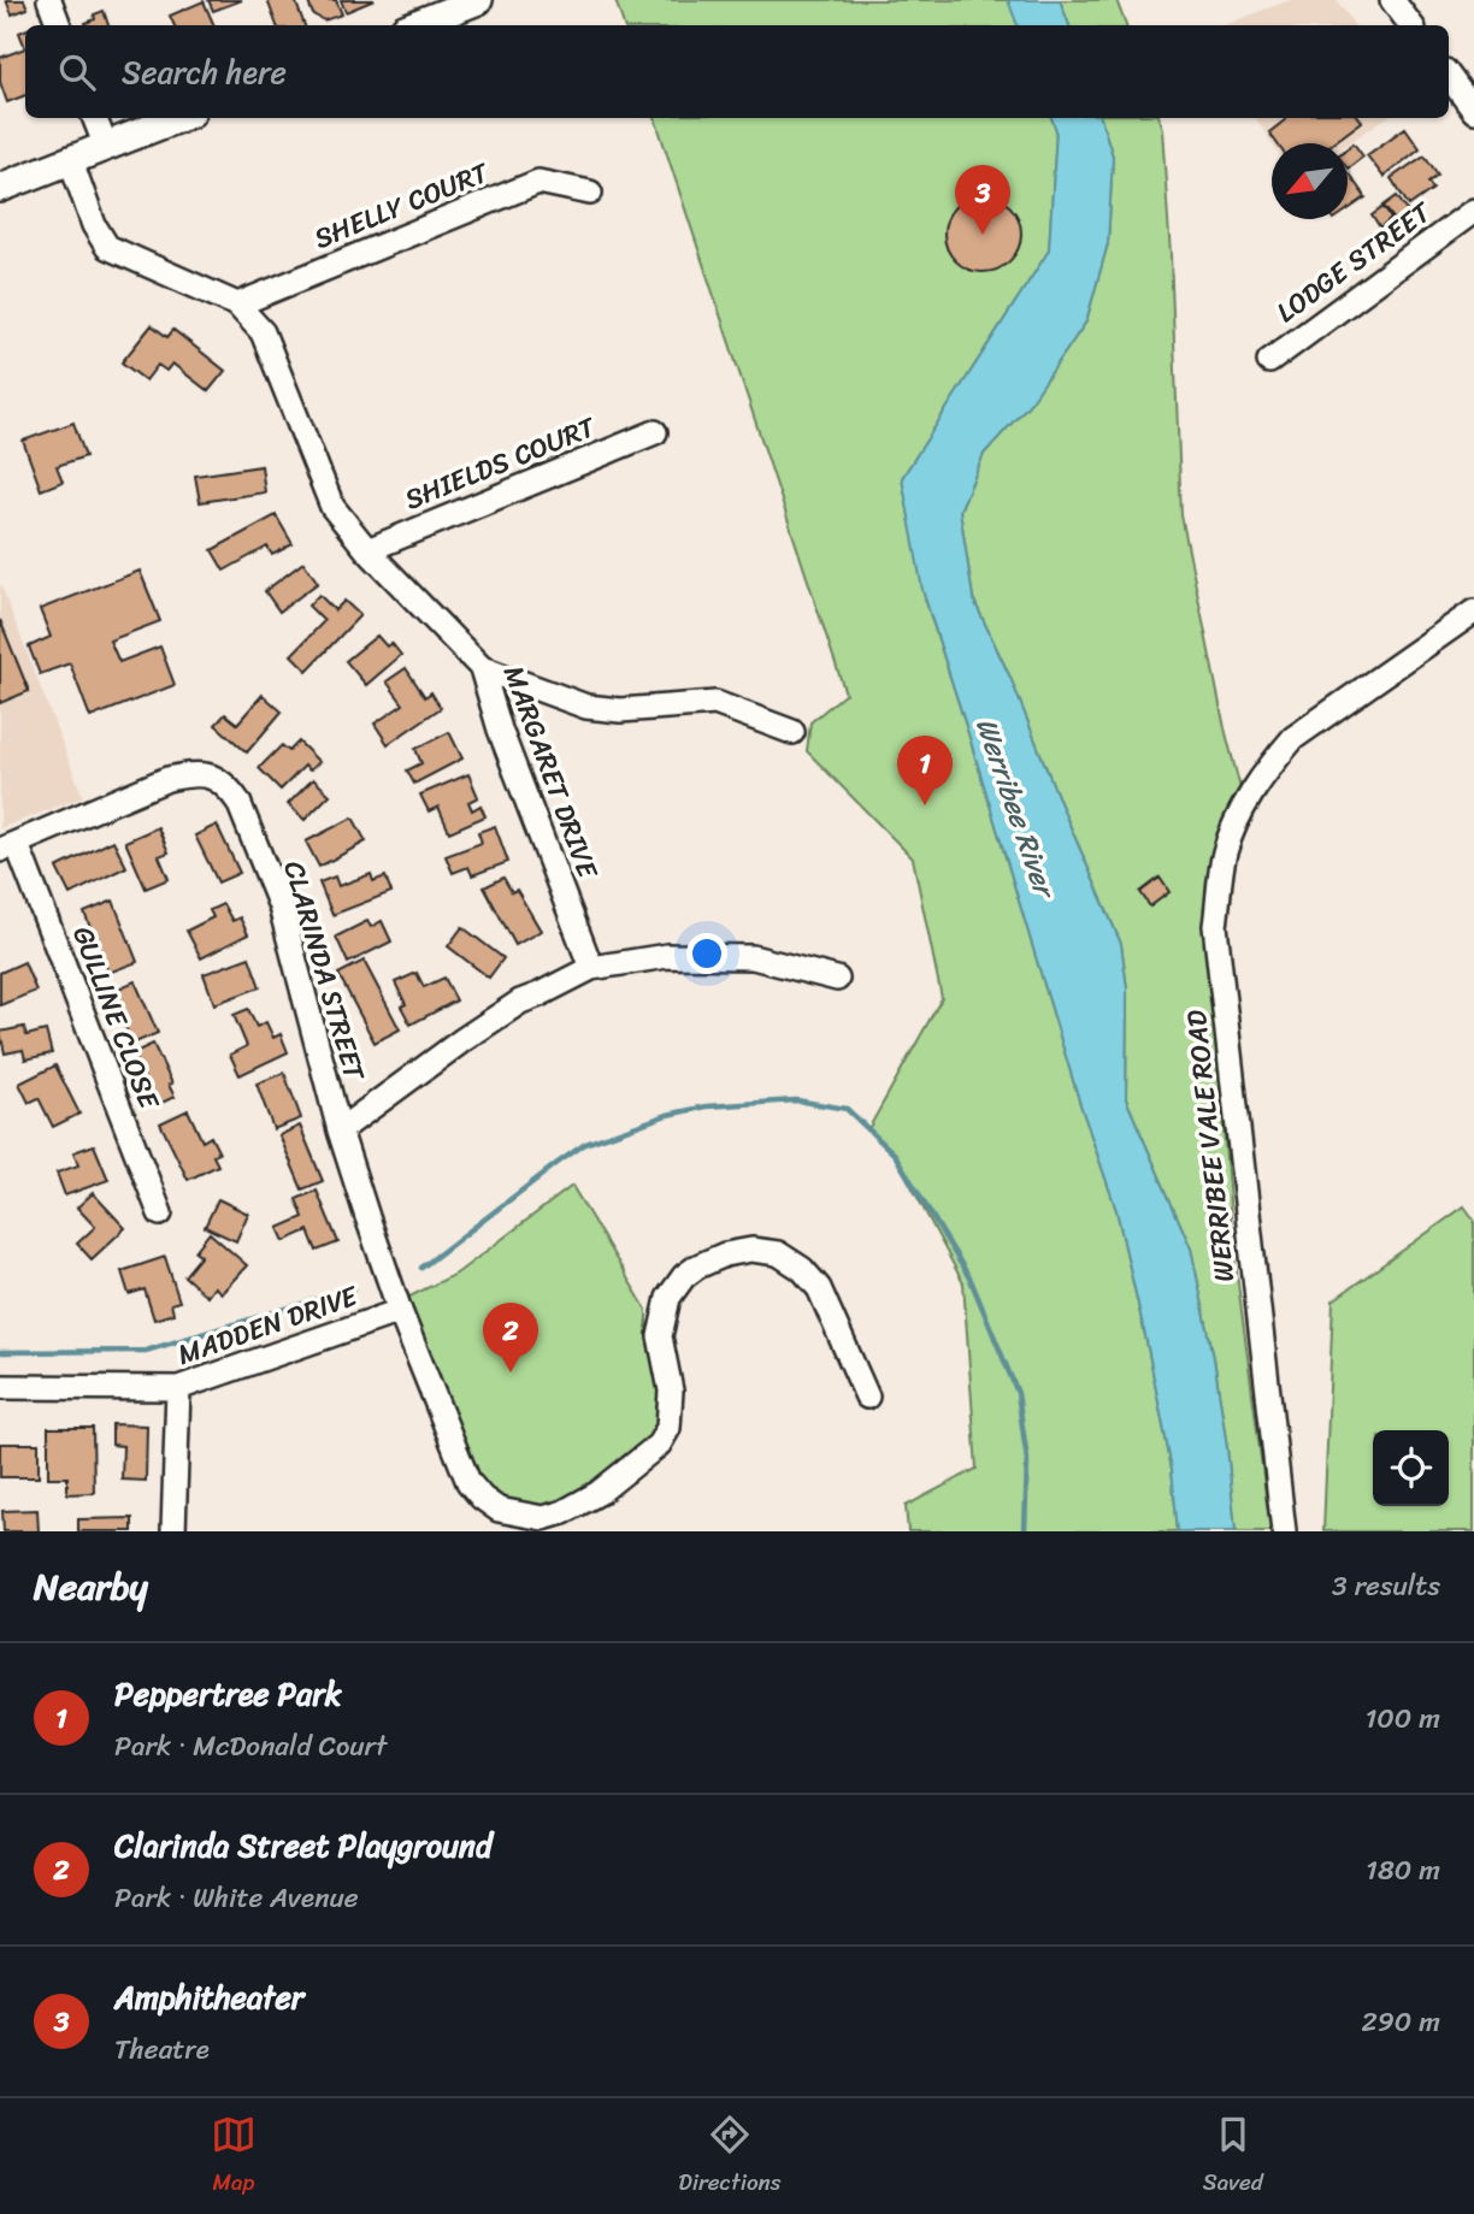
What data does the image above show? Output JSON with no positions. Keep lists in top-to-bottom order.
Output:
{
  "streets": {
    "street": [
      "SHELLY COURT",
      "LODGE STREET",
      "SHIELDS COURT",
      "MARGARET DRIVE",
      "CLARINDA STREET",
      "GULLINE CLOSE",
      "WERRIBEE VALE ROAD",
      "MADDEN DRIVE"
    ]
  },
  "crossings": [
    ["SHELLY COURT", "MARGARET DRIVE"],
    ["SHIELDS COURT", "MARGARET DRIVE"],
    ["CLARINDA STREET", "GULLINE CLOSE"],
    ["CLARINDA STREET", "MADDEN DRIVE"]
  ],
  "water": ["Werribee River"],
  "north": "bottom left",
  "page": {
    "search": "Search here",
    "pins": ["3", "1", "2"],
    "heading": ["Nearby", "3 results"],
    "list": [
      {
        "mark": "1",
        "name": "Peppertree Park",
        "note": "Park · McDonald Court",
        "value": "100 m"
      },
      {
        "mark": "2",
        "name": "Clarinda Street Playground",
        "note": "Park · White Avenue",
        "value": "180 m"
      },
      {
        "mark": "3",
        "name": "Amphitheater",
        "note": "Theatre",
        "value": "290 m"
      }
    ],
    "nav": ["Map", "Directions", "Saved"]
  }
}
